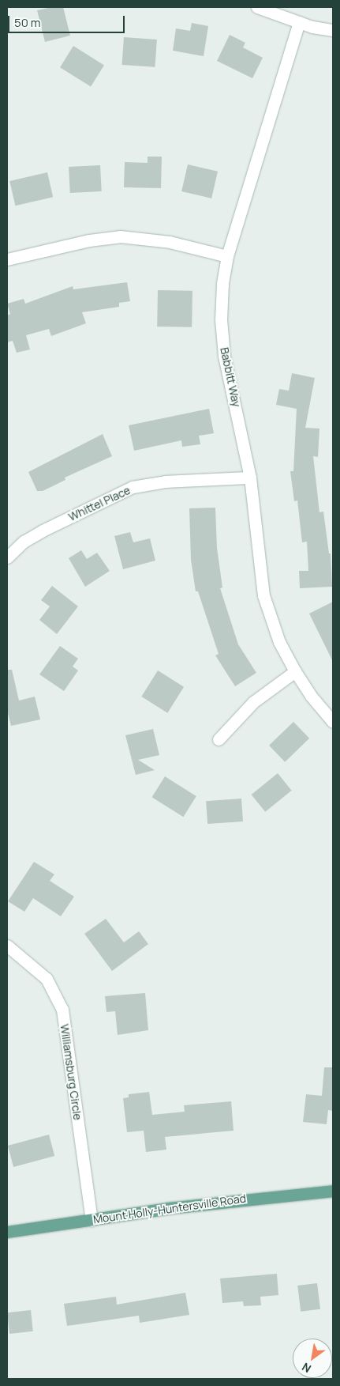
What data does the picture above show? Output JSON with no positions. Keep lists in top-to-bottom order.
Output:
{
  "streets": {
    "main road": ["Mount Holly-Huntersville Road"],
    "street": ["Babbitt Way", "Whittel Place", "Williamsburg Circle"]
  },
  "crossings": [
    ["Babbitt Way", "Whittel Place"],
    ["Williamsburg Circle", "Mount Holly-Huntersville Road"]
  ],
  "scale_bar": "50 m",
  "north": "bottom left"
}
